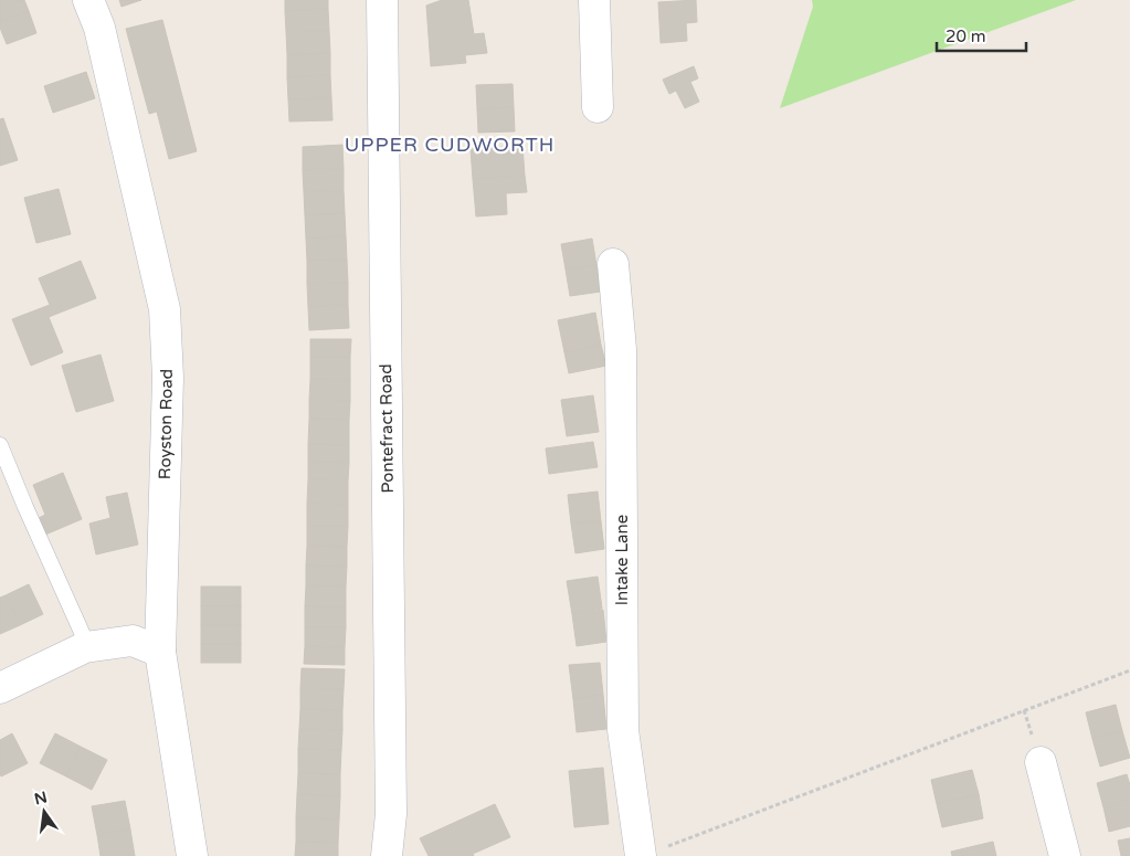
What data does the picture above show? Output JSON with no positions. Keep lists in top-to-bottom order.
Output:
{
  "streets": {
    "street": ["Royston Road", "Pontefract Road", "Intake Lane"]
  },
  "districts": ["UPPER CUDWORTH"],
  "scale_bar": "20 m",
  "north": "top"
}
